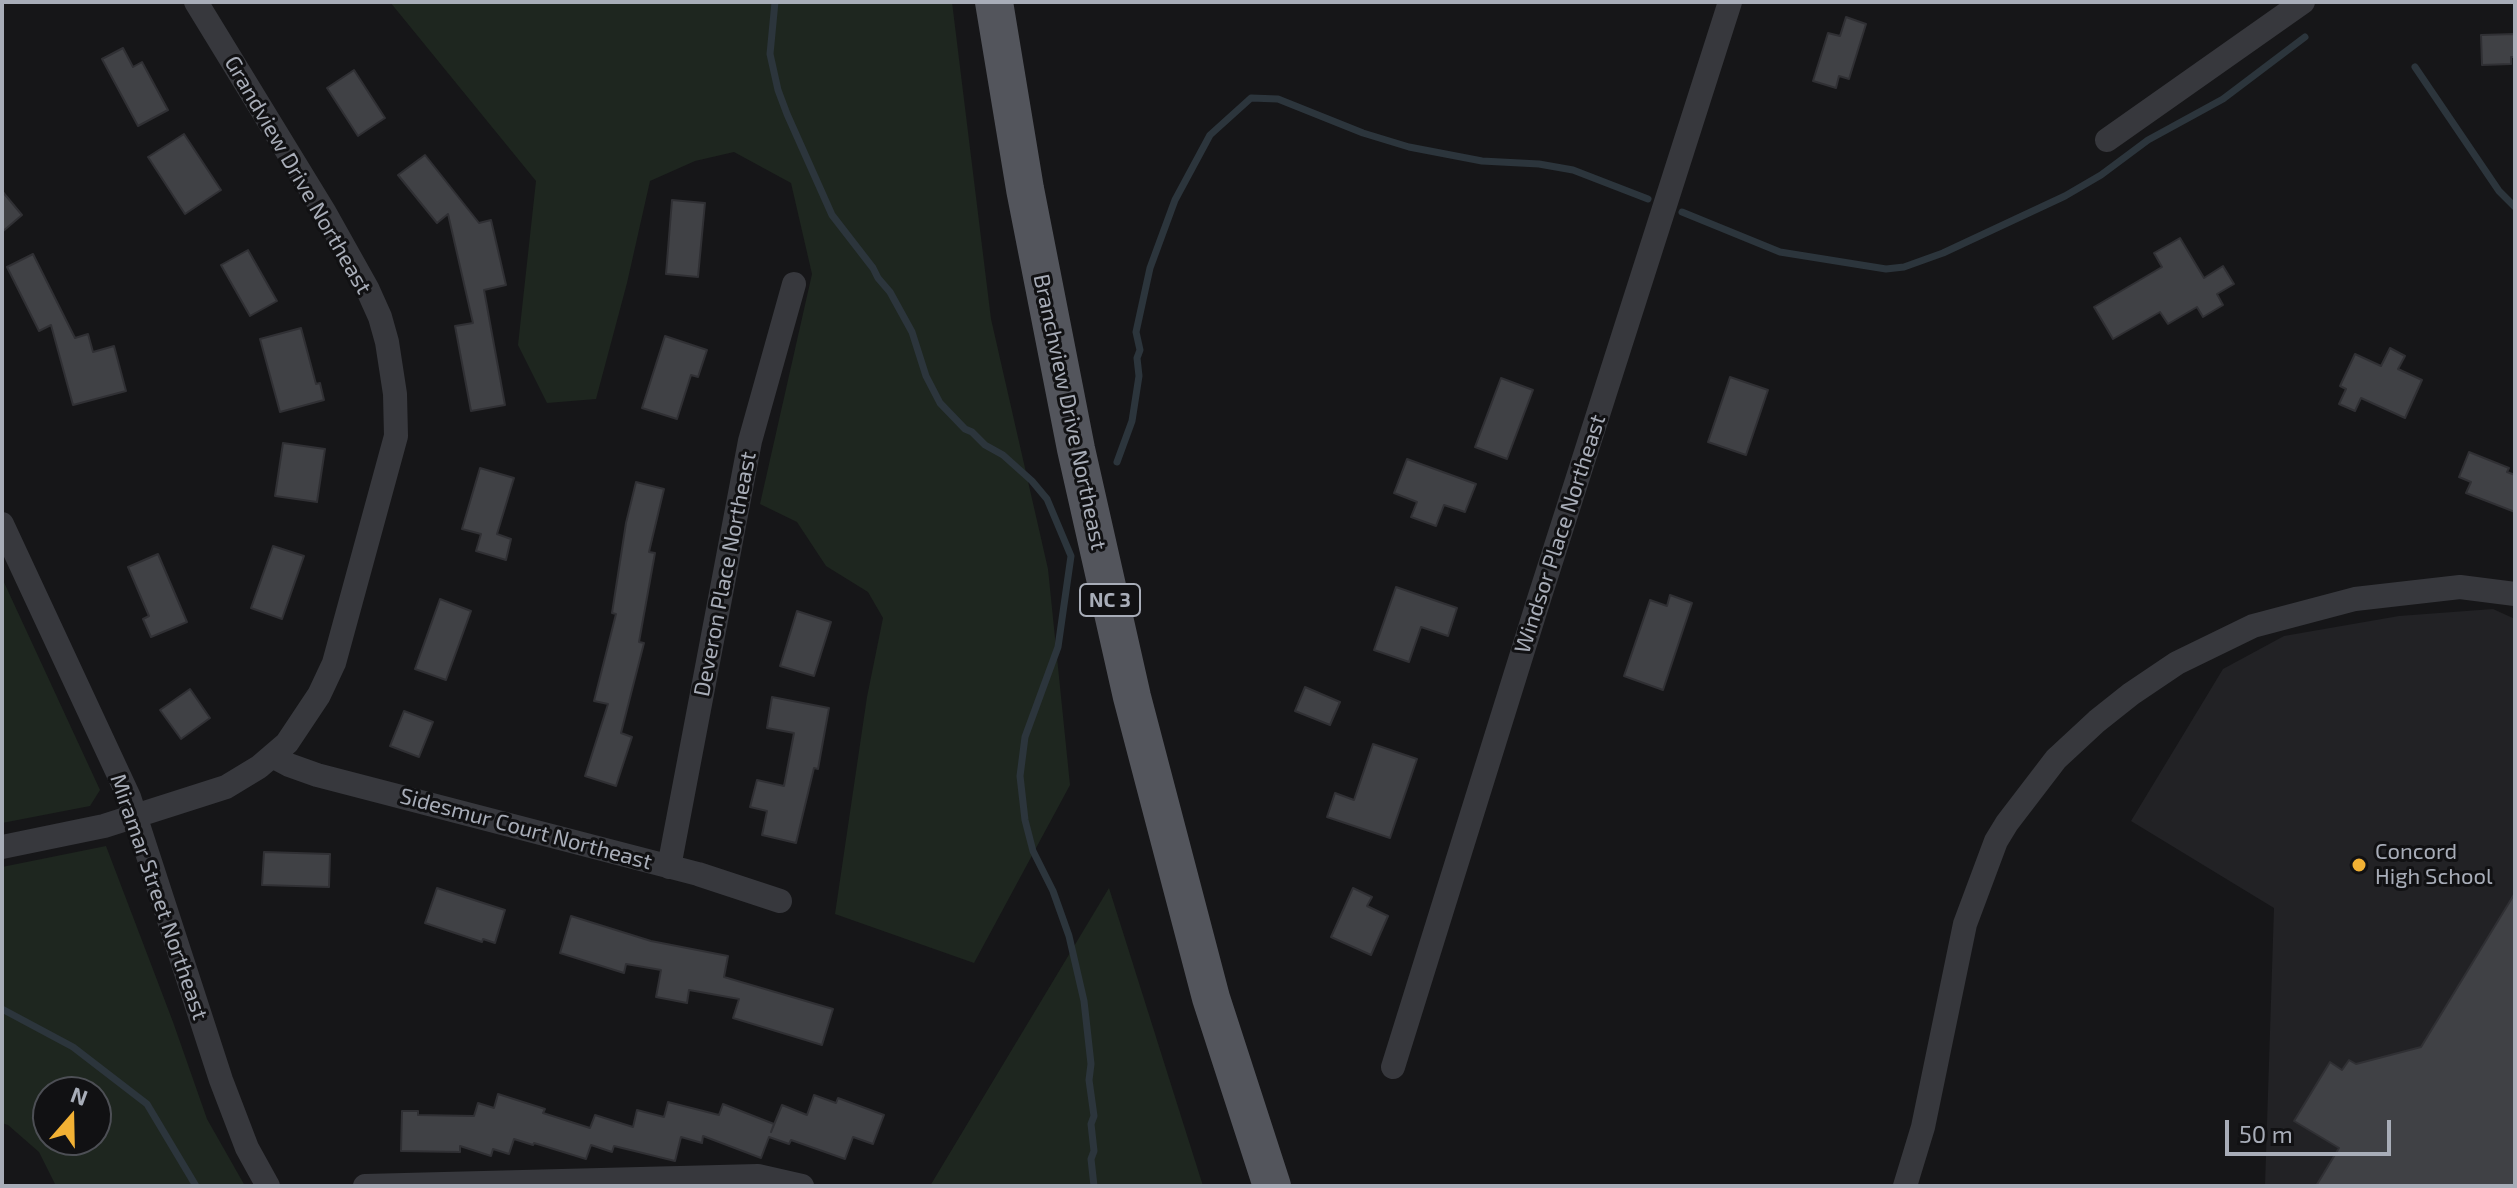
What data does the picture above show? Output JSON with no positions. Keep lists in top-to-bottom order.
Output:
{
  "streets": {
    "main road": ["Branchview Drive Northeast", "NC 3"],
    "street": [
      "Grandview Drive Northeast",
      "Windsor Place Northeast",
      "Deveron Place Northeast",
      "Sidesmur Court Northeast",
      "Miramar Street Northeast"
    ]
  },
  "crossings": [
    ["Grandview Drive Northeast", "Sidesmur Court Northeast"],
    ["Grandview Drive Northeast", "Miramar Street Northeast"],
    ["Deveron Place Northeast", "Sidesmur Court Northeast"]
  ],
  "places": ["Concord High School"],
  "scale_bar": "50 m",
  "north": "top"
}
